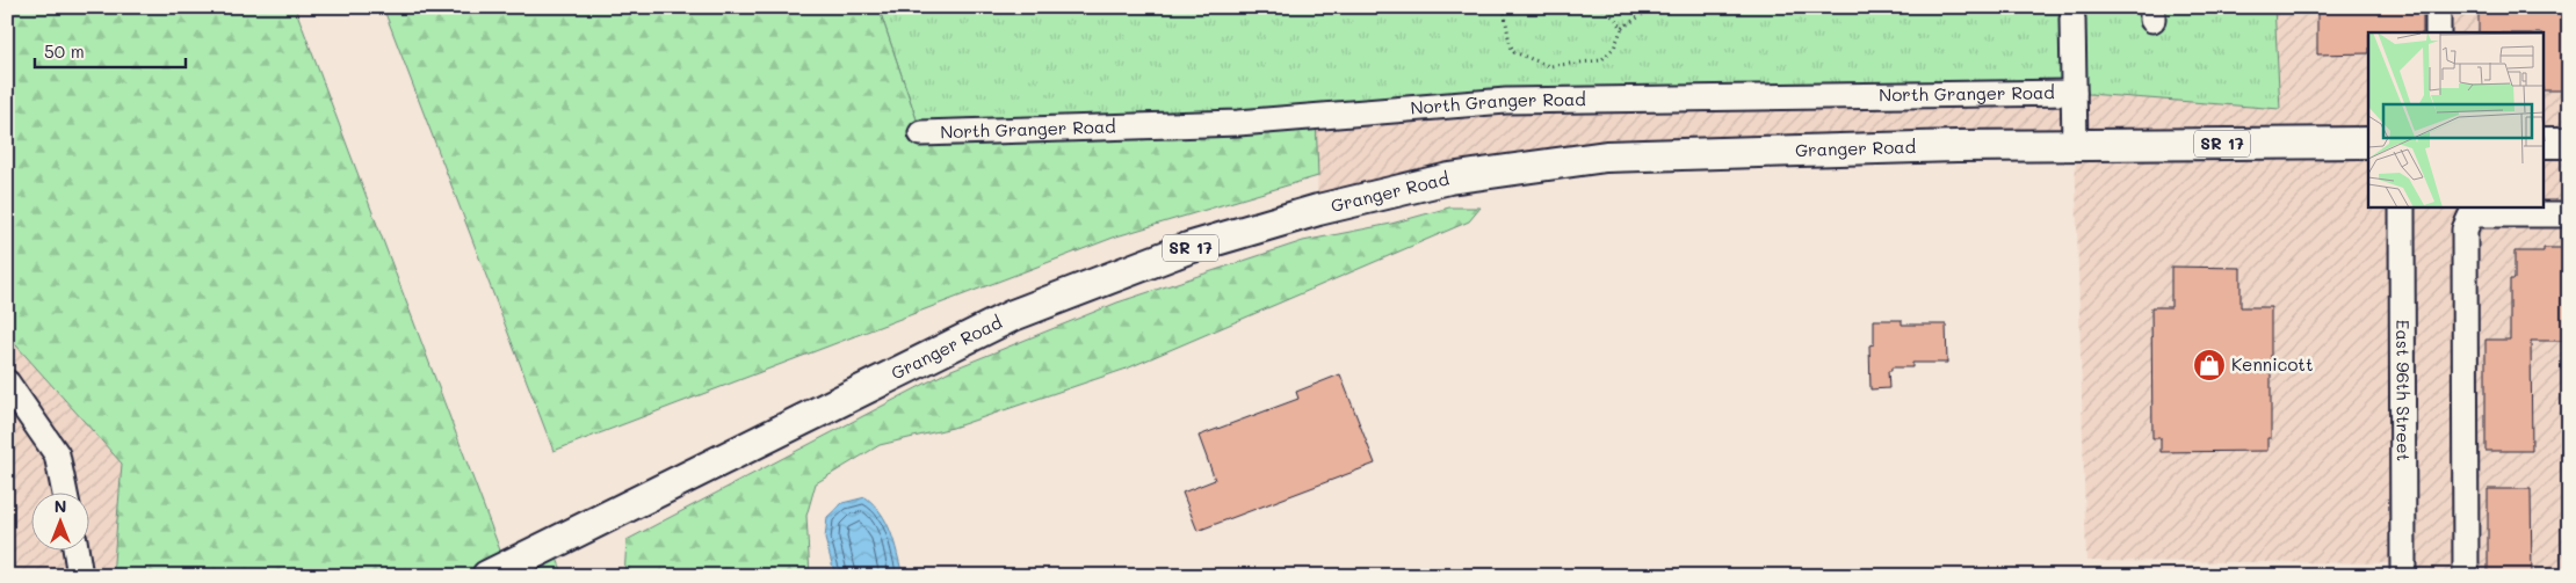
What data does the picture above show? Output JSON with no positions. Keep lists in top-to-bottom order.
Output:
{
  "streets": {
    "main road": ["SR 17", "Granger Road"],
    "street": ["North Granger Road", "East 96th Street"]
  },
  "places": {
    "shop": ["Kennicott"]
  },
  "scale_bar": "50 m",
  "north": "top"
}
